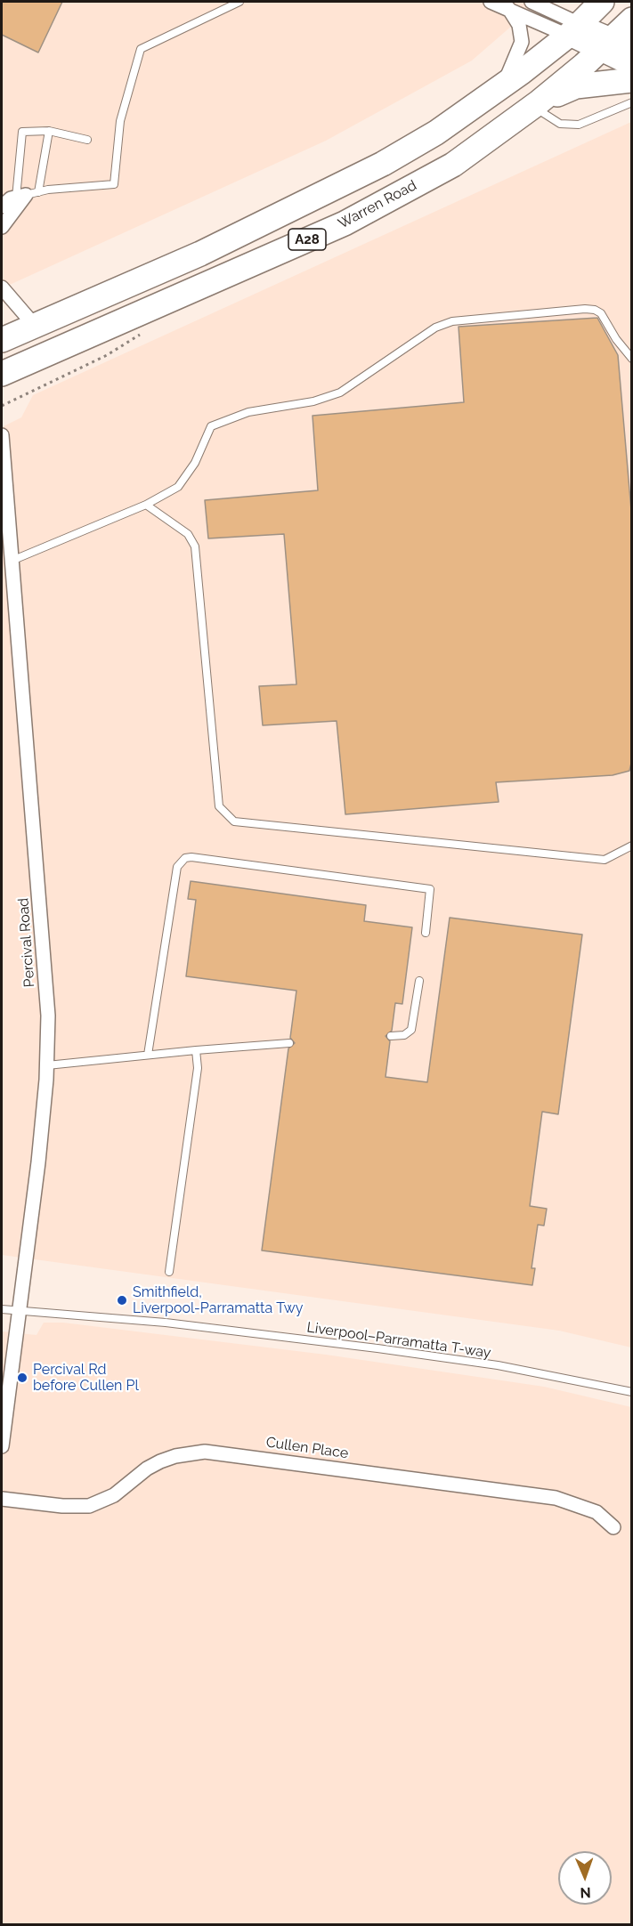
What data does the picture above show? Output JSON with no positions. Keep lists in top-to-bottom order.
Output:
{
  "streets": {
    "highway": ["Warren Road", "A28"],
    "street": ["Percival Road", "Cullen Place"],
    "lane": ["Liverpool–Parramatta T-way"]
  },
  "crossings": [
    ["Percival Road", "Liverpool–Parramatta T-way"]
  ],
  "places": ["Smithfield, Liverpool-Parramatta Twy", "Percival Rd before Cullen Pl"],
  "north": "bottom"
}
